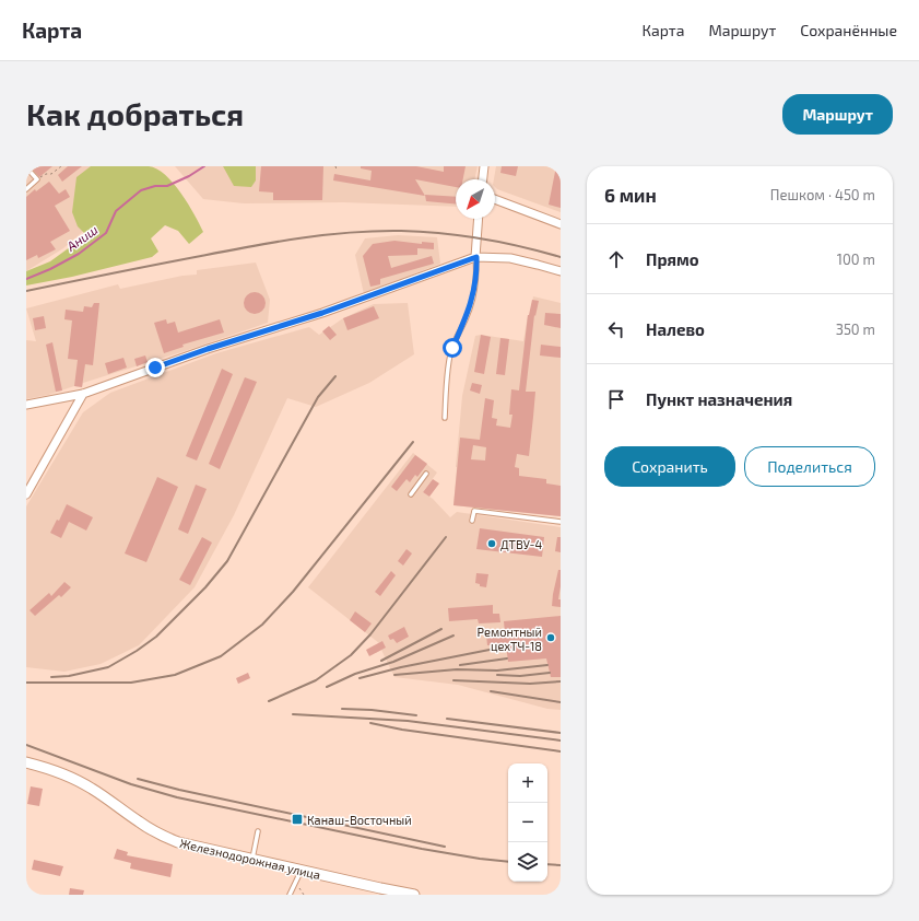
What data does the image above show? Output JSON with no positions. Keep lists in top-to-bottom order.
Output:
{
  "streets": {
    "street": ["Железнодорожная улица"]
  },
  "water": ["Аниш"],
  "places": {
    "other": ["ДТВУ-4", "Ремонтный цехТЧ-18"],
    "transit": ["Канаш-Восточный"]
  },
  "north": "bottom left",
  "page": {
    "header": "Карта",
    "nav": ["Карта", "Маршрут", "Сохранённые"],
    "buttons": [
      "Маршрут",
      ["Сохранить", "Поделиться"]
    ],
    "title": "Как добраться",
    "heading": ["6 мин", "Пешком · 450 m"],
    "list": [
      ["Прямо", "100 m"],
      ["Налево", "350 m"],
      "Пункт назначения"
    ],
    "map_buttons": ["+", "−"]
  }
}
